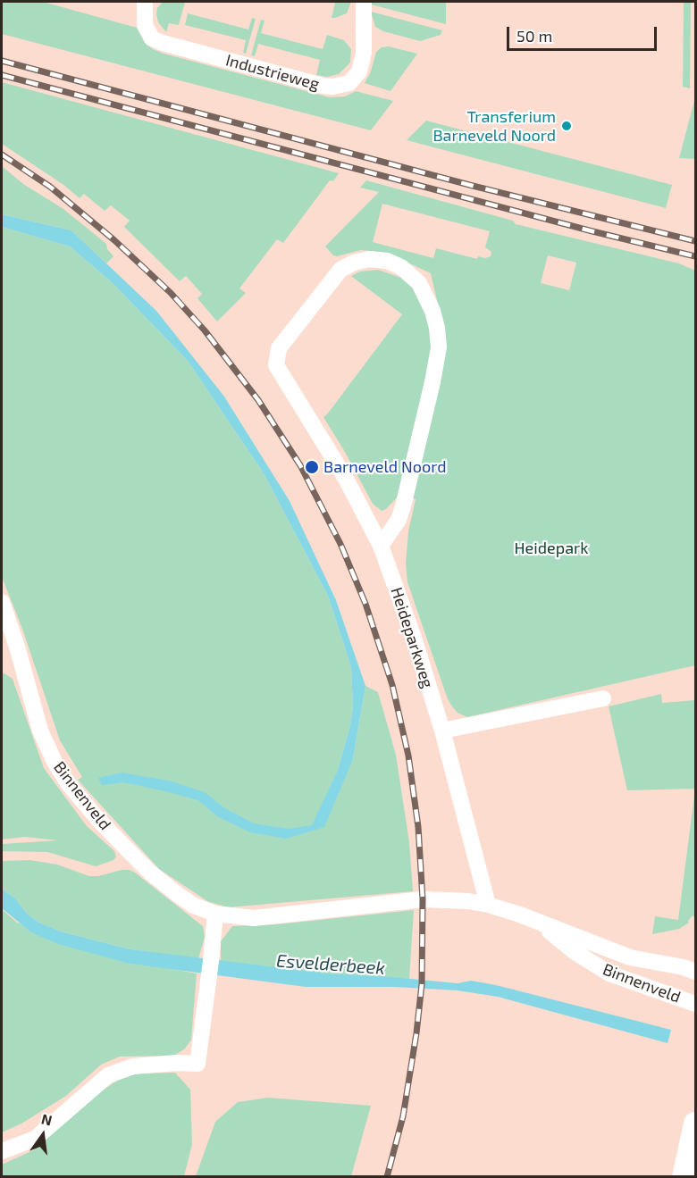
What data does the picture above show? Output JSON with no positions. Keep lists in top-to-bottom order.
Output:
{
  "streets": {
    "street": ["Industrieweg", "Heideparkweg", "Binnenveld"]
  },
  "crossings": [
    ["Heideparkweg", "Binnenveld"]
  ],
  "water": ["Esvelderbeek"],
  "parks": ["Heidepark"],
  "places": ["Transferium Barneveld Noord", "Barneveld Noord"],
  "scale_bar": "50 m",
  "north": "top"
}
